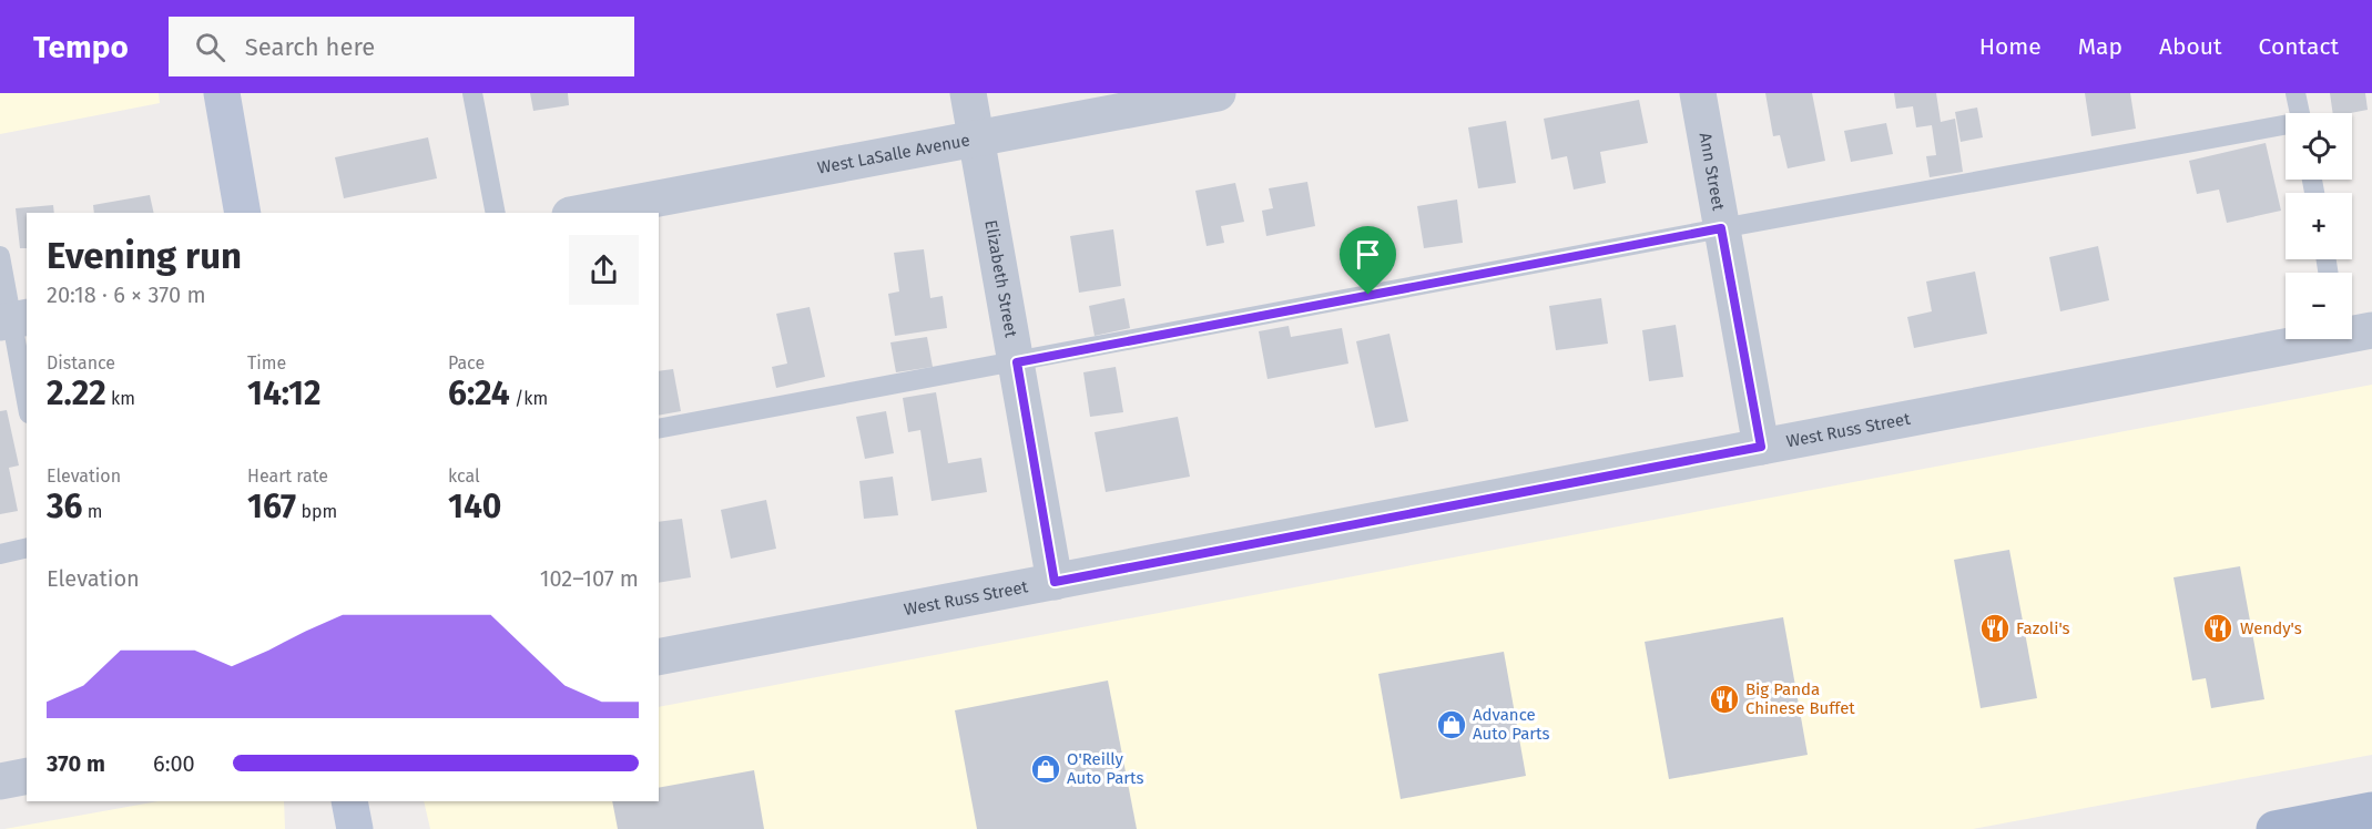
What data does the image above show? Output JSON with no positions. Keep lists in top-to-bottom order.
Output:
{
  "streets": {
    "street": [
      "West LaSalle Avenue",
      "Ann Street",
      "Elizabeth Street",
      "West Russ Street"
    ]
  },
  "crossings": [
    ["West LaSalle Avenue", "Elizabeth Street"],
    ["Ann Street", "West Russ Street"],
    ["Elizabeth Street", "West Russ Street"]
  ],
  "places": {
    "restaurant": ["Fazoli's", "Wendy's", "Big Panda Chinese Buffet"],
    "shop": ["Advance Auto Parts", "O'Reilly Auto Parts"]
  },
  "page": {
    "header": "Tempo",
    "search": "Search here",
    "nav": [
      "Home",
      "Map",
      "About",
      "Contact"
    ],
    "map_buttons": ["+", "−"],
    "heading": ["Evening run", "20:18 · 6 × 370 m"],
    "stats": [
      ["Distance", "2.22 km"],
      ["Time", "14:12"],
      ["Pace", "6:24 /km"],
      ["Elevation", "36 m"],
      ["Heart rate", "167 bpm"],
      ["kcal", "140"]
    ],
    "chart": ["Elevation", "102–107 m"],
    "list": [
      {
        "name": "370 m",
        "note": "6:00"
      }
    ]
  }
}
